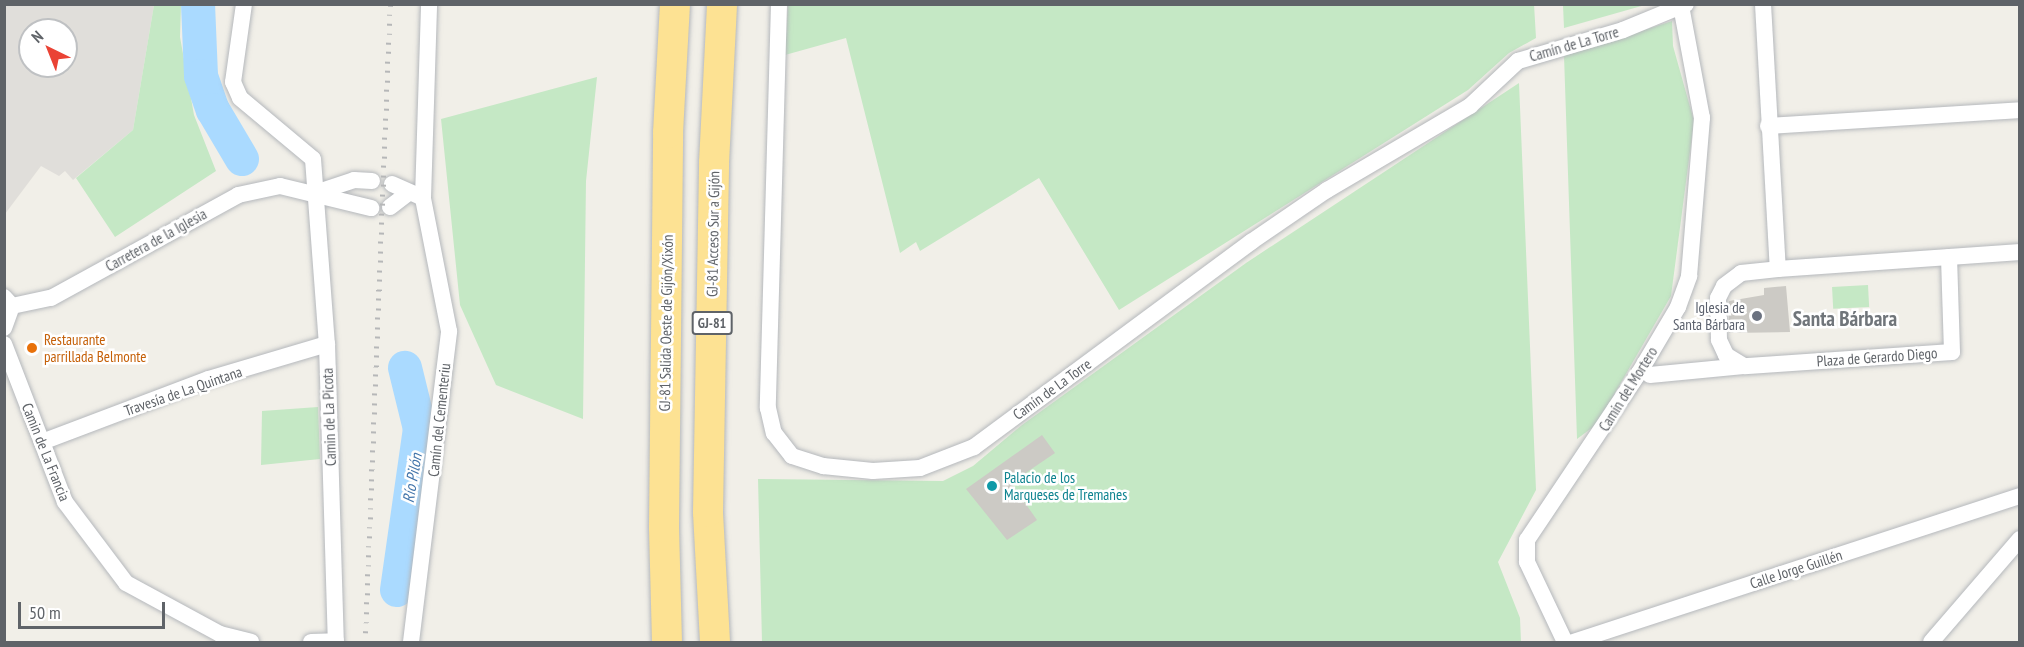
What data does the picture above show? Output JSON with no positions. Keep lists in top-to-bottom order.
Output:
{
  "streets": {
    "highway": ["GJ-81 Acceso Sur a Gijón", "GJ-81 Salida Oeste de Gijón/Xixón", "GJ-81"],
    "street": [
      "Camín de La Torre",
      "Carretera de la Iglesia",
      "Plaza de Gerardo Diego",
      "Camín del Mortero",
      "Travesía de La Quintana",
      "Camin de La Picota",
      "Camín del Cementeriu",
      "Camin de La Francia",
      "Calle Jorge Guillén"
    ]
  },
  "crossings": [
    ["Camín de La Torre", "Camín del Mortero"],
    ["Carretera de la Iglesia", "Camin de La Picota"],
    ["Travesía de La Quintana", "Camin de La Picota"],
    ["Travesía de La Quintana", "Camin de La Francia"]
  ],
  "districts": ["Santa Bárbara"],
  "water": ["Río Pilón"],
  "places": ["Iglesia de Santa Bárbara", "Restaurante parrillada Belmonte", "Palacio de los Marqueses de Tremañes"],
  "scale_bar": "50 m",
  "north": "top left"
}
